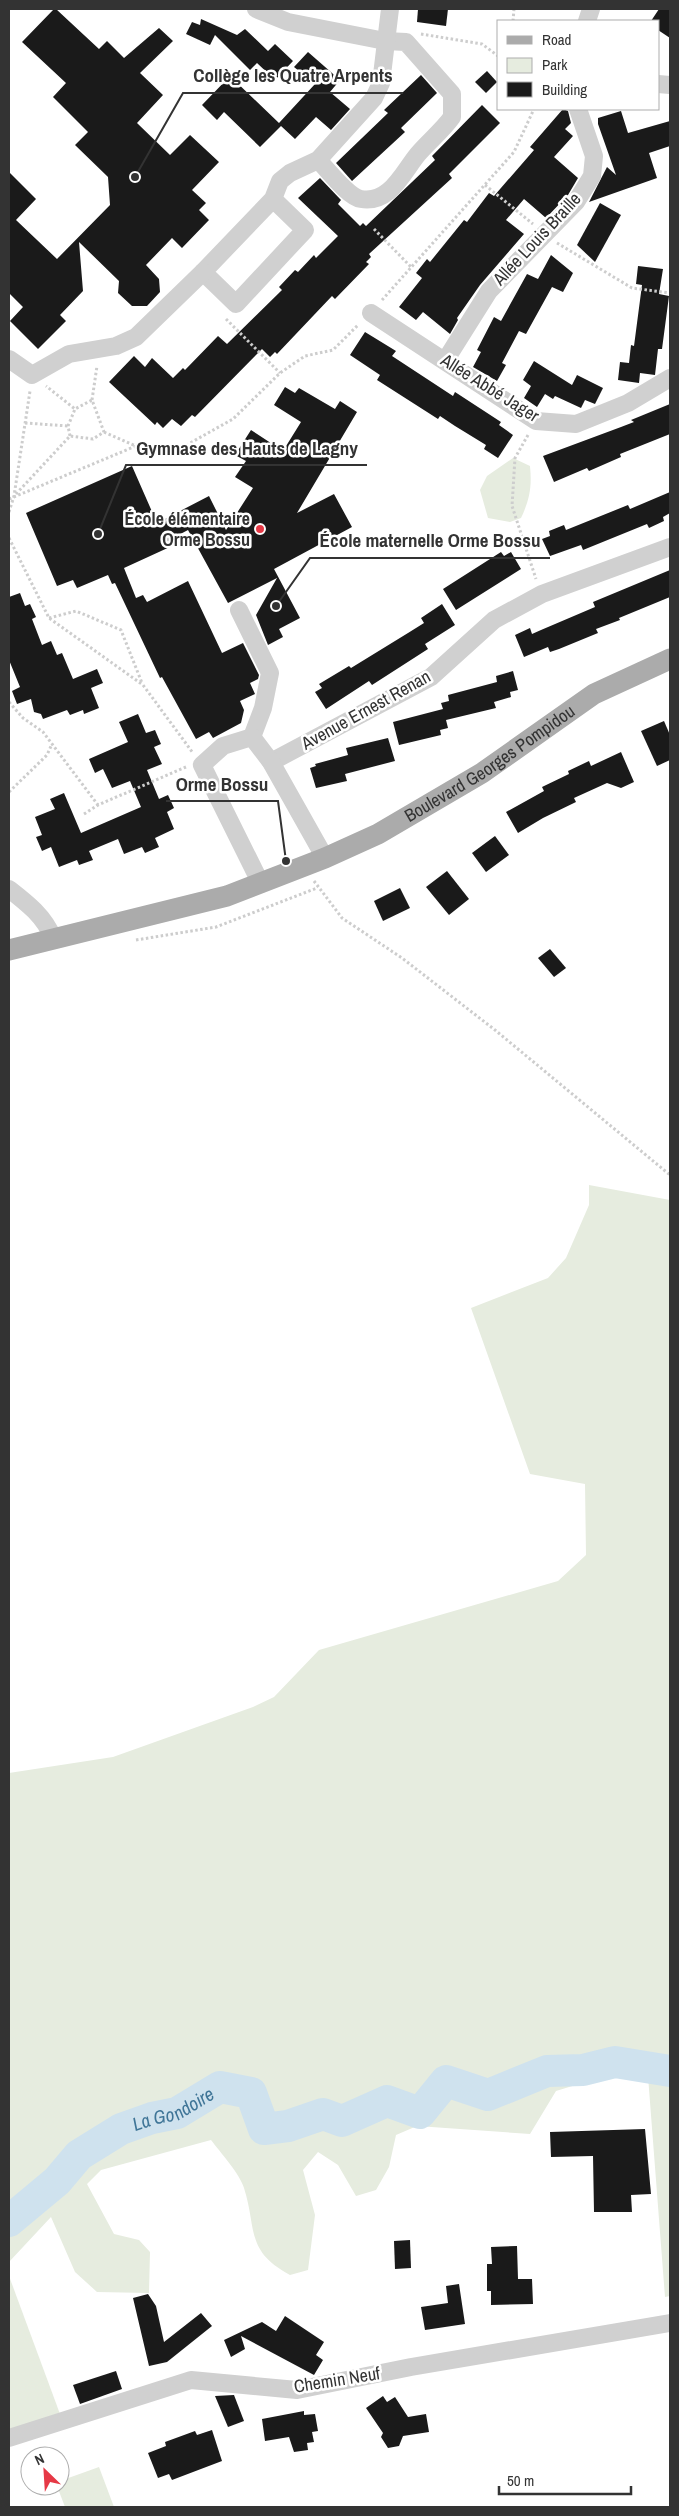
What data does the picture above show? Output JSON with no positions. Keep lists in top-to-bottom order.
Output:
{
  "streets": {
    "main road": ["Boulevard Georges Pompidou"],
    "street": [
      "Allée Louis Braille",
      "Allée Abbé Jager",
      "Avenue Ernest Renan",
      "Chemin Neuf"
    ]
  },
  "crossings": [
    ["Allée Louis Braille", "Allée Abbé Jager"]
  ],
  "water": ["La Gondoire"],
  "places": [
    "Collège les Quatre Arpents",
    "École élémentaire Orme Bossu",
    "Gymnase des Hauts de Lagny",
    "École maternelle Orme Bossu",
    "Orme Bossu"
  ],
  "legend": ["Road", "Park", "Building"],
  "scale_bar": "50 m",
  "north": "top left"
}
